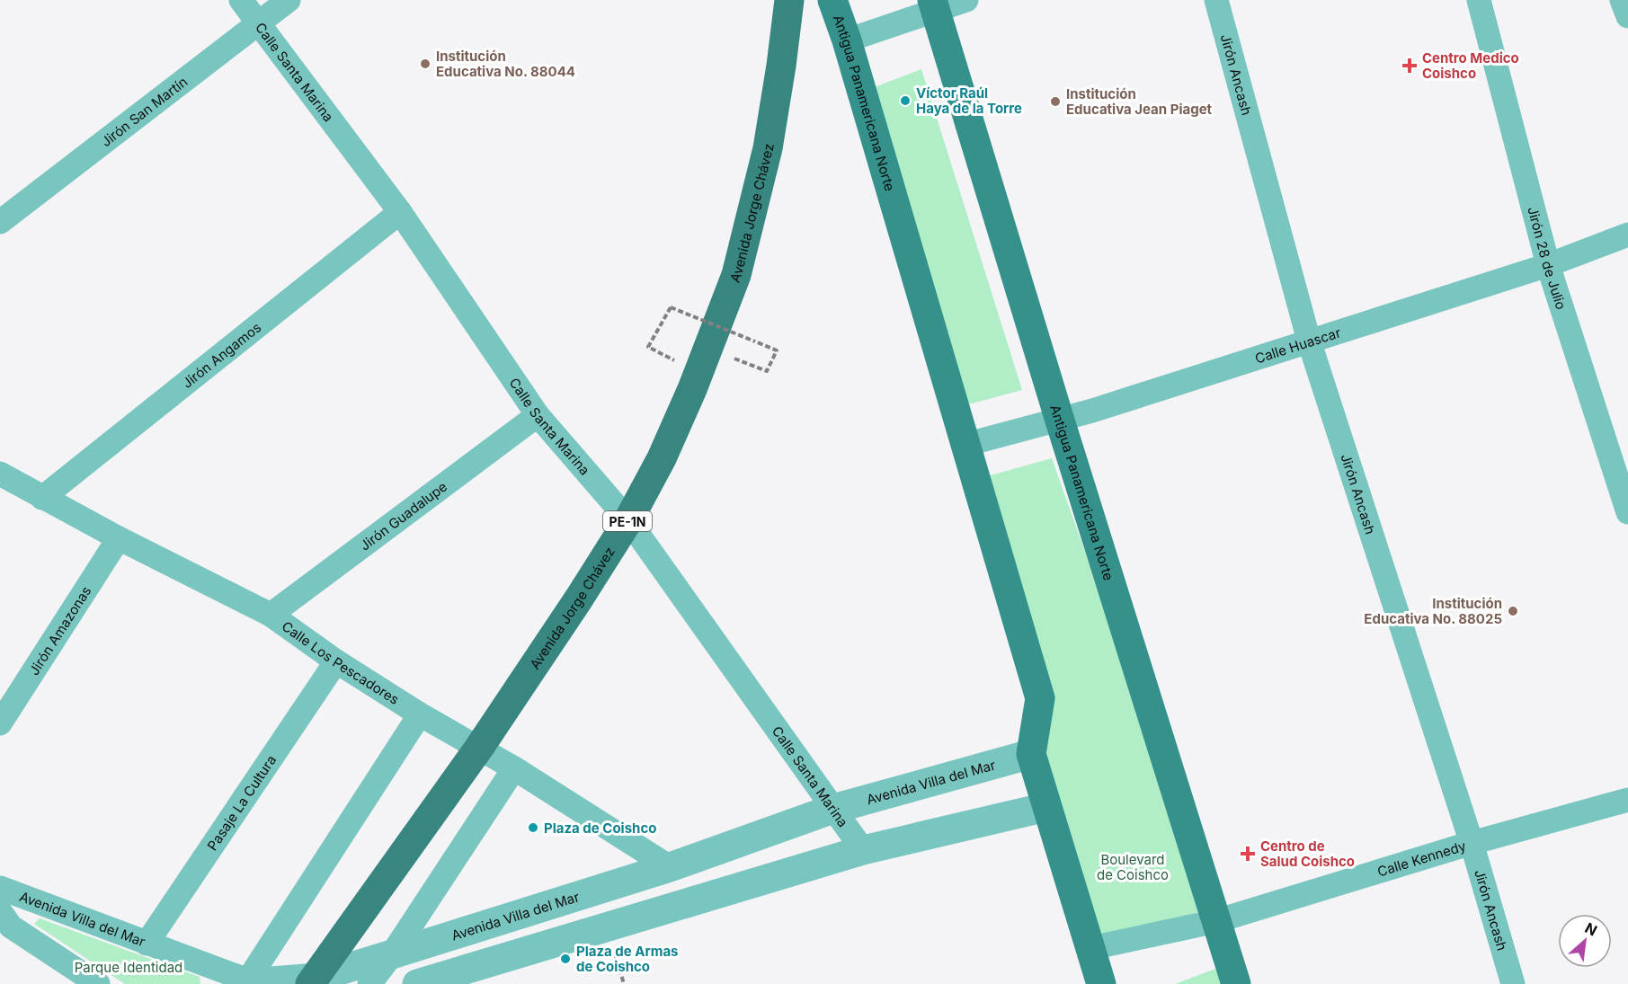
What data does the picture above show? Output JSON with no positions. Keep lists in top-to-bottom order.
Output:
{
  "streets": {
    "highway": ["Avenida Jorge Chávez", "PE-1N"],
    "main road": ["Antigua Panamericana Norte"],
    "street": [
      "Calle Santa Marina",
      "Jirón Ancash",
      "Jirón San Martín",
      "Jirón 28 de Julio",
      "Calle Huascar",
      "Jirón Angamos",
      "Jirón Guadalupe",
      "Jirón Amazonas",
      "Calle Los Pescadores",
      "Avenida Villa del Mar",
      "Pasaje La Cultura",
      "Calle Kennedy"
    ]
  },
  "crossings": [
    ["Calle Santa Marina", "Jirón San Martín"],
    ["Calle Santa Marina", "Avenida Jorge Chávez"],
    ["Calle Santa Marina", "Jirón Angamos"],
    ["Calle Santa Marina", "Jirón Guadalupe"],
    ["Calle Santa Marina", "Avenida Villa del Mar"],
    ["Jirón Ancash", "Calle Huascar"],
    ["Jirón Ancash", "Calle Kennedy"],
    ["Antigua Panamericana Norte", "Calle Huascar"],
    ["Antigua Panamericana Norte", "Avenida Villa del Mar"],
    ["Antigua Panamericana Norte", "Calle Kennedy"],
    ["Avenida Jorge Chávez", "Calle Los Pescadores"],
    ["Avenida Jorge Chávez", "Avenida Villa del Mar"],
    ["Jirón 28 de Julio", "Calle Huascar"],
    ["Jirón Angamos", "Calle Los Pescadores"],
    ["Jirón Guadalupe", "Calle Los Pescadores"],
    ["Jirón Amazonas", "Calle Los Pescadores"],
    ["Calle Los Pescadores", "Avenida Villa del Mar"],
    ["Calle Los Pescadores", "Pasaje La Cultura"],
    ["Avenida Villa del Mar", "Pasaje La Cultura"]
  ],
  "parks": ["Boulevard de Coishco", "Parque Identidad"],
  "places": {
    "other": [
      "Institución Educativa No. 88044",
      "Víctor Raúl Haya de la Torre",
      "Institución Educativa Jean Piaget",
      "Institución Educativa No. 88025",
      "Plaza de Coishco",
      "Plaza de Armas de Coishco"
    ],
    "health": ["Centro Medico Coishco", "Centro de Salud Coishco"]
  },
  "north": "top right"
}
